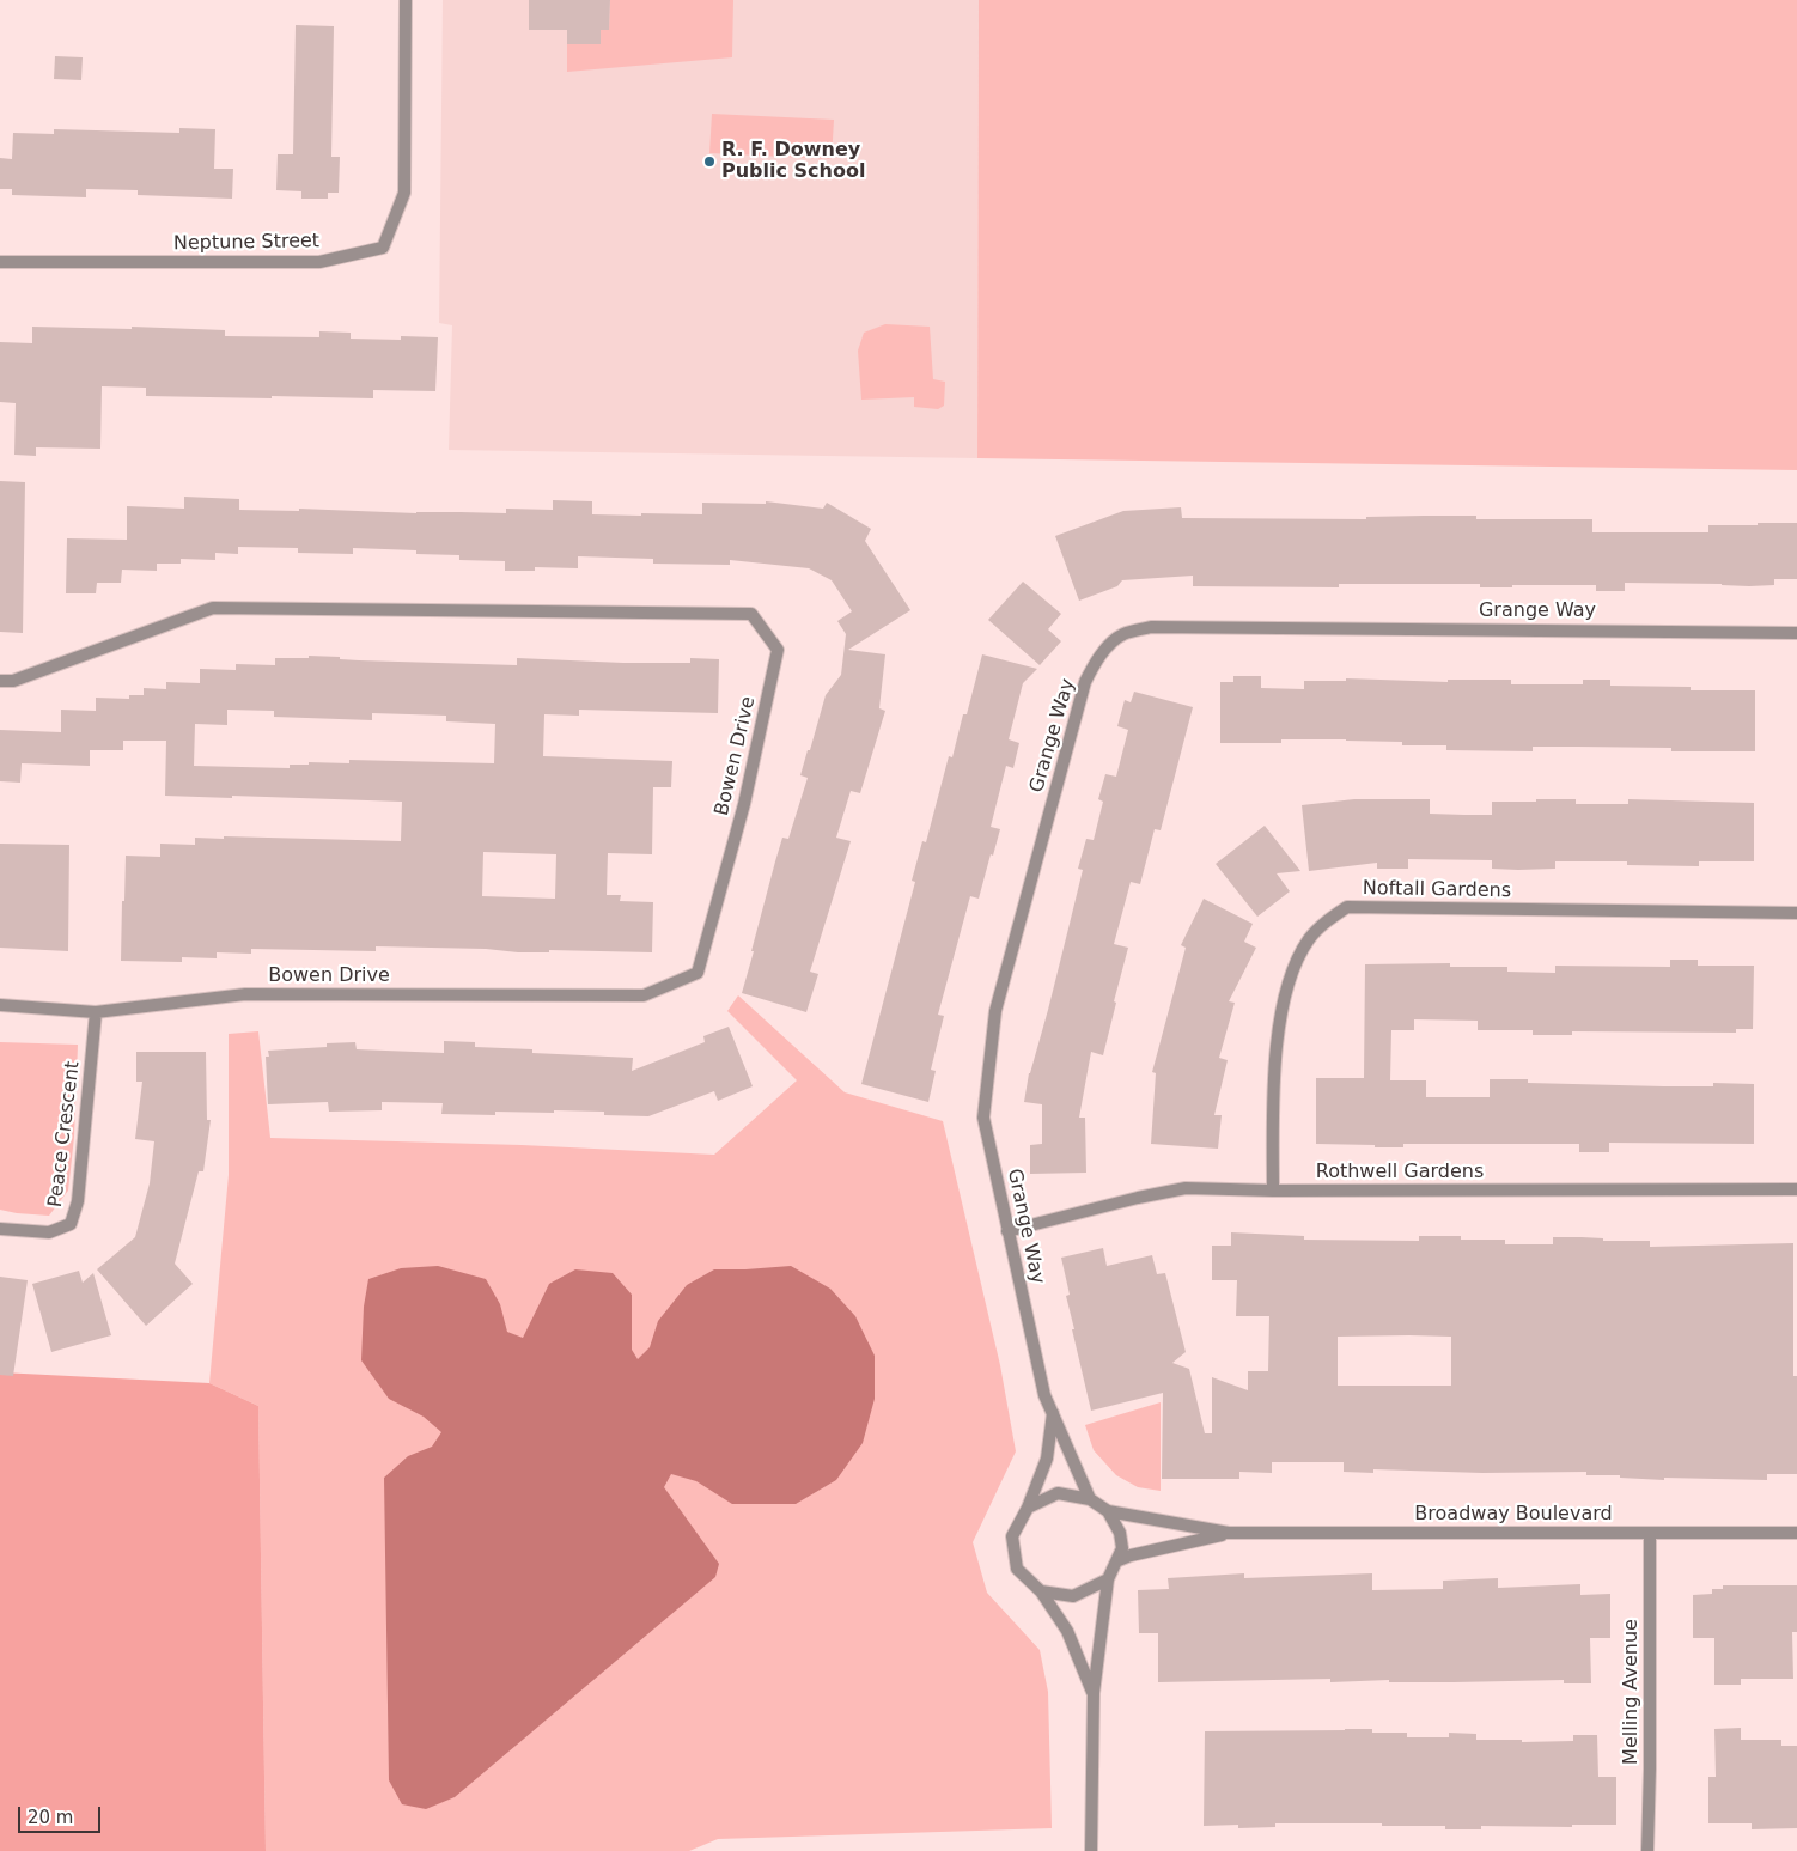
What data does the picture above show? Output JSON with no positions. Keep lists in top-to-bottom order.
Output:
{
  "streets": {
    "street": [
      "Neptune Street",
      "Grange Way",
      "Bowen Drive",
      "Noftall Gardens",
      "Peace Crescent",
      "Rothwell Gardens",
      "Broadway Boulevard",
      "Melling Avenue"
    ]
  },
  "crossings": [
    ["Grange Way", "Rothwell Gardens"],
    ["Grange Way", "Broadway Boulevard"],
    ["Bowen Drive", "Peace Crescent"],
    ["Noftall Gardens", "Rothwell Gardens"],
    ["Broadway Boulevard", "Melling Avenue"]
  ],
  "places": ["R. F. Downey Public School"],
  "scale_bar": "20 m"
}
